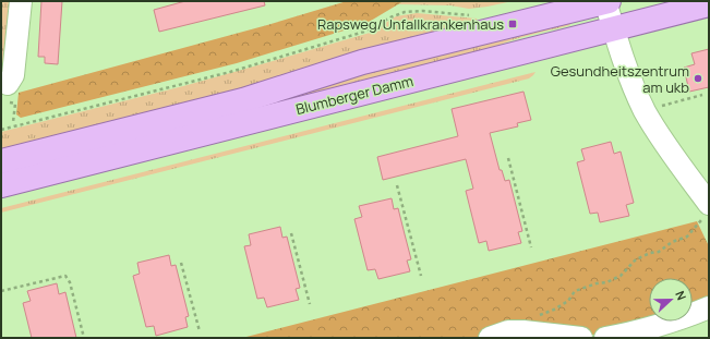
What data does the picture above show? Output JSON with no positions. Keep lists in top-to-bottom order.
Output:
{
  "streets": {
    "main road": ["Blumberger Damm"]
  },
  "places": {
    "transit": ["Rapsweg/Unfallkrankenhaus"],
    "other": ["Gesundheitszentrum am ukb"]
  },
  "north": "right"
}
